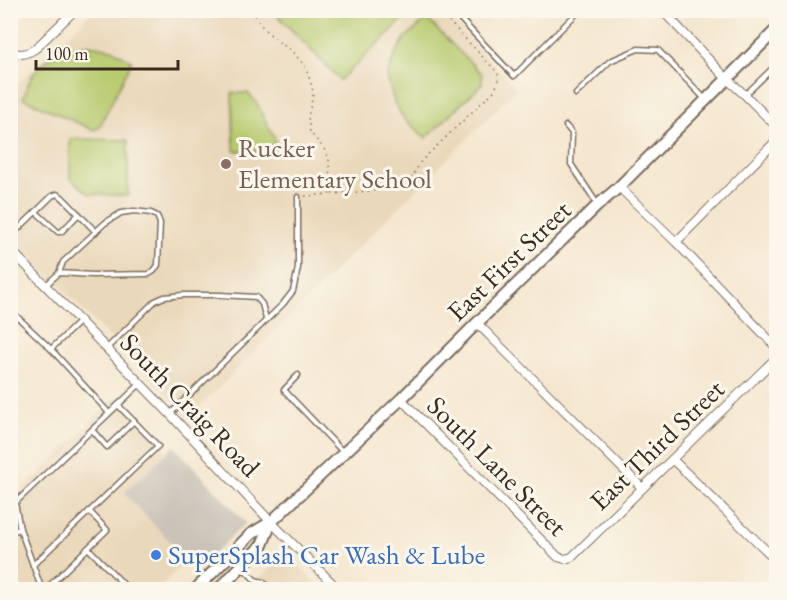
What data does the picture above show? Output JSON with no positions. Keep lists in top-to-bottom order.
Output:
{
  "streets": {
    "street": [
      "East First Street",
      "South Craig Road",
      "East Third Street",
      "South Lane Street"
    ]
  },
  "crossings": [
    ["East First Street", "South Craig Road"],
    ["East First Street", "South Lane Street"],
    ["East Third Street", "South Lane Street"]
  ],
  "places": ["Rucker Elementary School", "SuperSplash Car Wash & Lube"],
  "scale_bar": "100 m"
}
